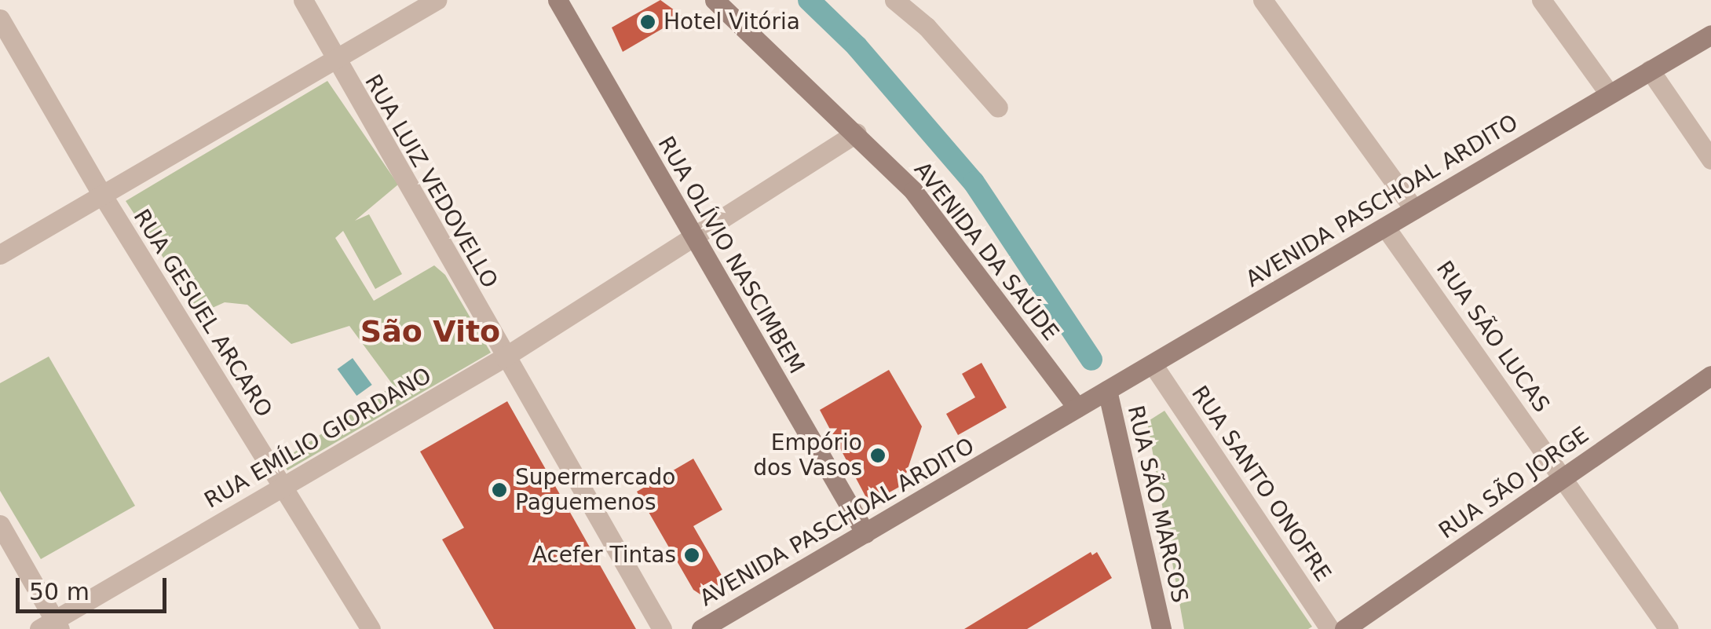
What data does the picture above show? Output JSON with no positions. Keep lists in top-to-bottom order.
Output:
{
  "streets": {
    "main road": [
      "AVENIDA PASCHOAL ARDITO",
      "AVENIDA DA SAÚDE",
      "RUA OLÍVIO NASCIMBEM",
      "RUA SÃO JORGE",
      "RUA SÃO MARCOS"
    ],
    "street": [
      "RUA LUIZ VEDOVELLO",
      "RUA GESUEL ARCARO",
      "RUA SÃO LUCAS",
      "RUA EMÍLIO GIORDANO",
      "RUA SANTO ONOFRE"
    ]
  },
  "crossings": [
    ["RUA LUIZ VEDOVELLO", "RUA EMÍLIO GIORDANO"],
    ["AVENIDA PASCHOAL ARDITO", "AVENIDA DA SAÚDE"],
    ["AVENIDA PASCHOAL ARDITO", "RUA OLÍVIO NASCIMBEM"],
    ["AVENIDA PASCHOAL ARDITO", "RUA SÃO LUCAS"],
    ["AVENIDA PASCHOAL ARDITO", "RUA SANTO ONOFRE"],
    ["AVENIDA PASCHOAL ARDITO", "RUA SÃO MARCOS"],
    ["AVENIDA DA SAÚDE", "RUA EMÍLIO GIORDANO"],
    ["RUA OLÍVIO NASCIMBEM", "RUA EMÍLIO GIORDANO"],
    ["RUA GESUEL ARCARO", "RUA EMÍLIO GIORDANO"],
    ["RUA SÃO LUCAS", "RUA SÃO JORGE"]
  ],
  "districts": ["São Vito"],
  "places": [
    "Hotel Vitória",
    "Empório dos Vasos",
    "Supermercado Paguemenos",
    "Acefer Tintas"
  ],
  "scale_bar": "50 m"
}
